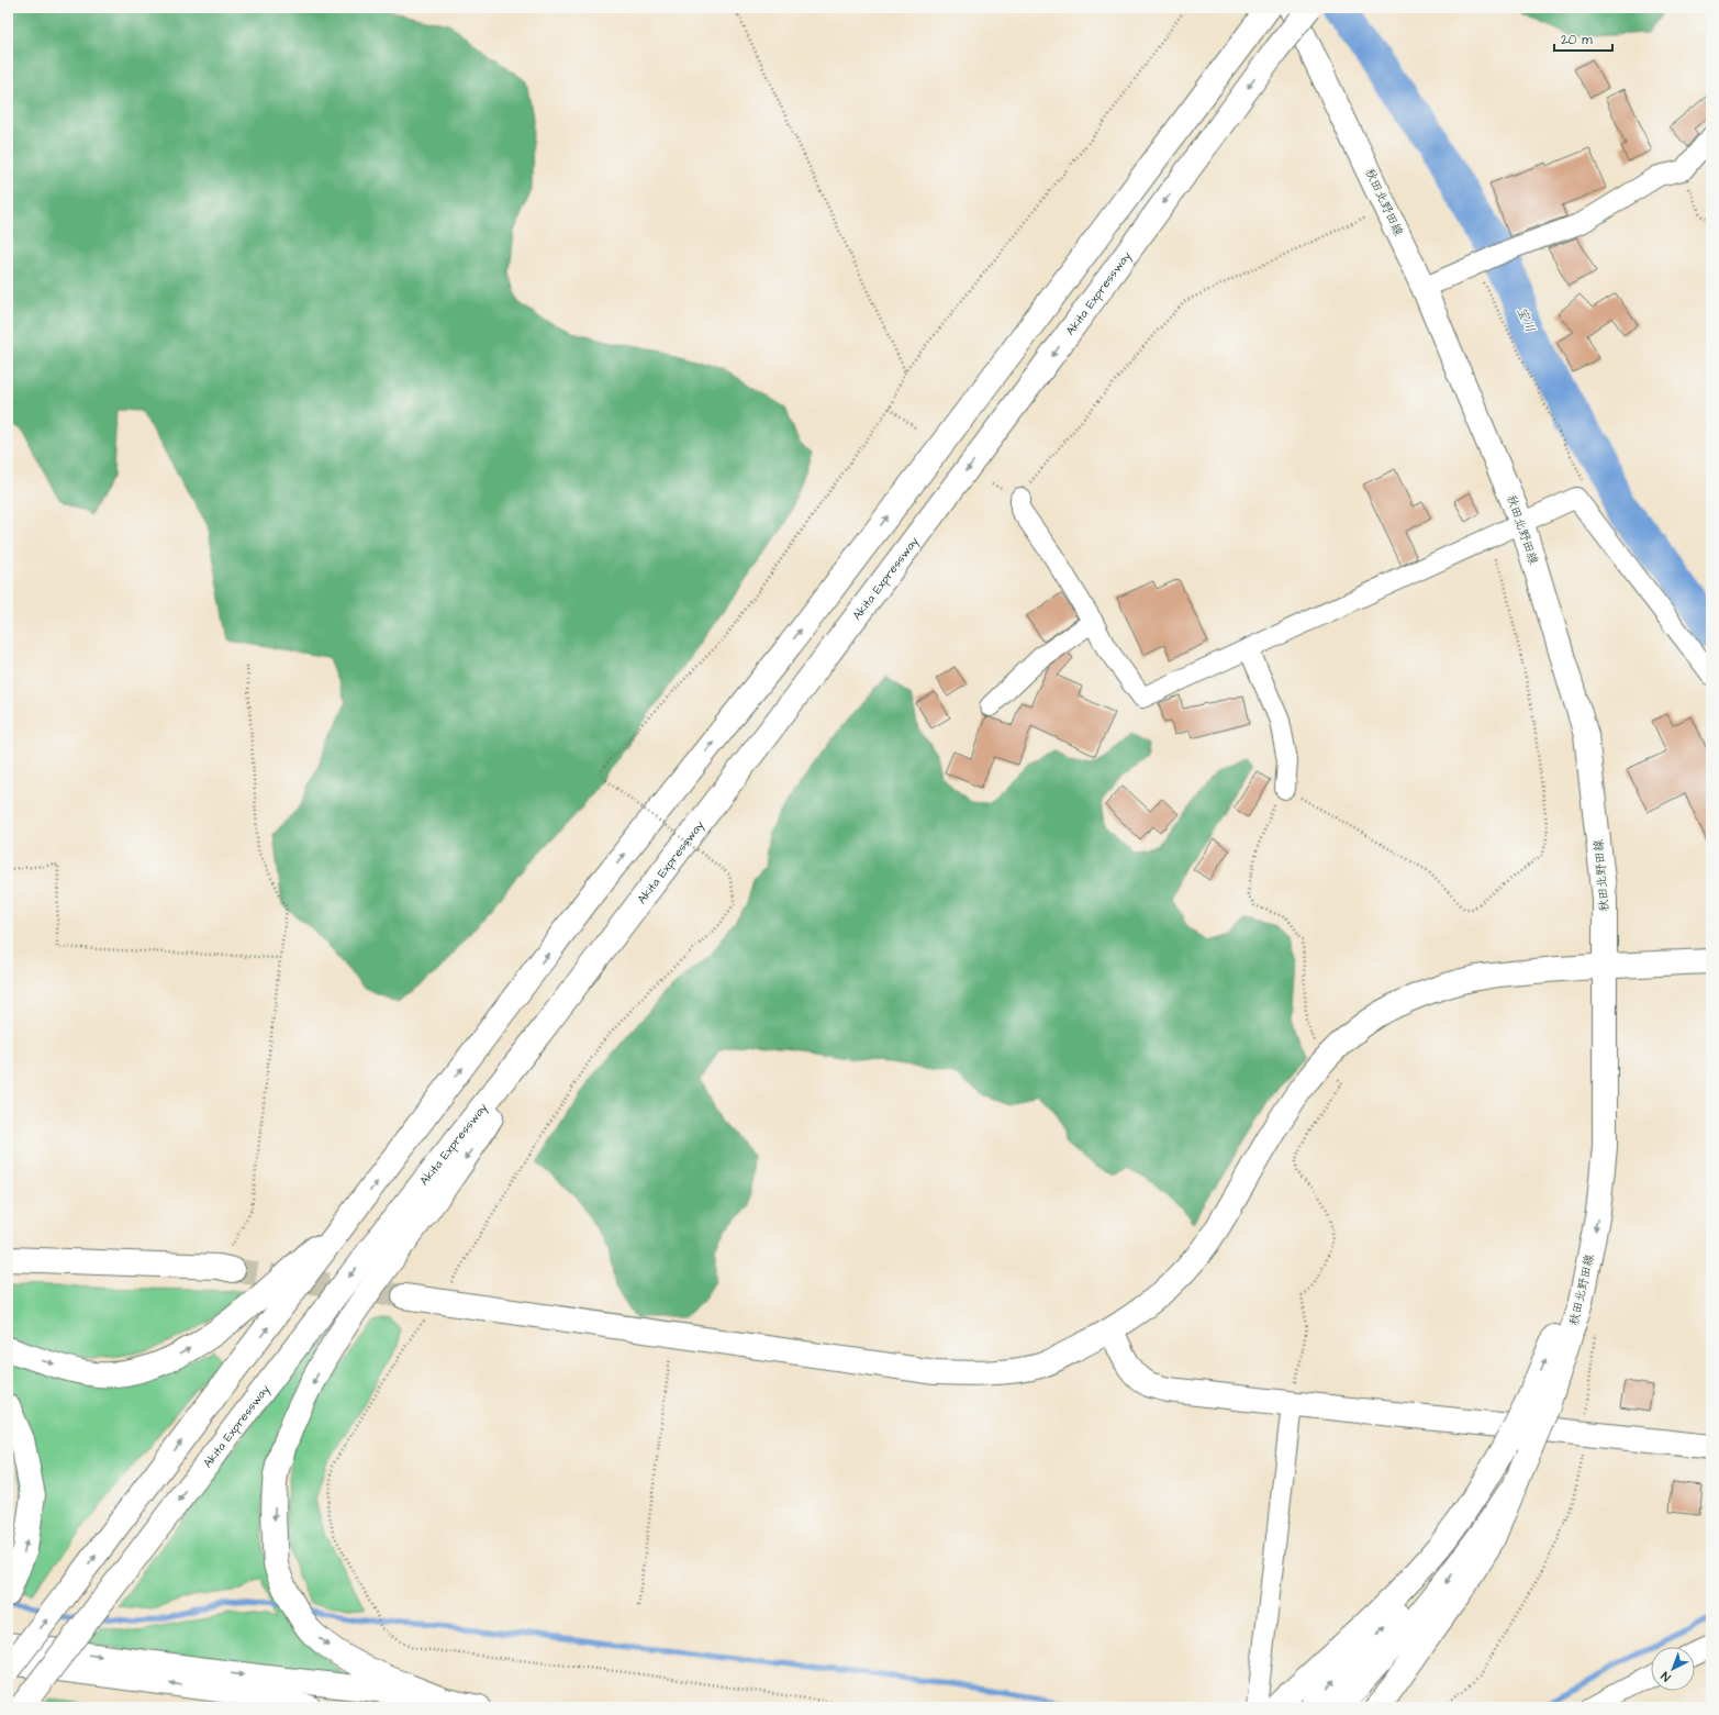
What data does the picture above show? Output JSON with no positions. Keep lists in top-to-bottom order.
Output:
{
  "streets": {
    "main road": ["秋田北野田線", "Akita Expressway"]
  },
  "water": ["宝川"],
  "scale_bar": "20 m",
  "north": "bottom left"
}
